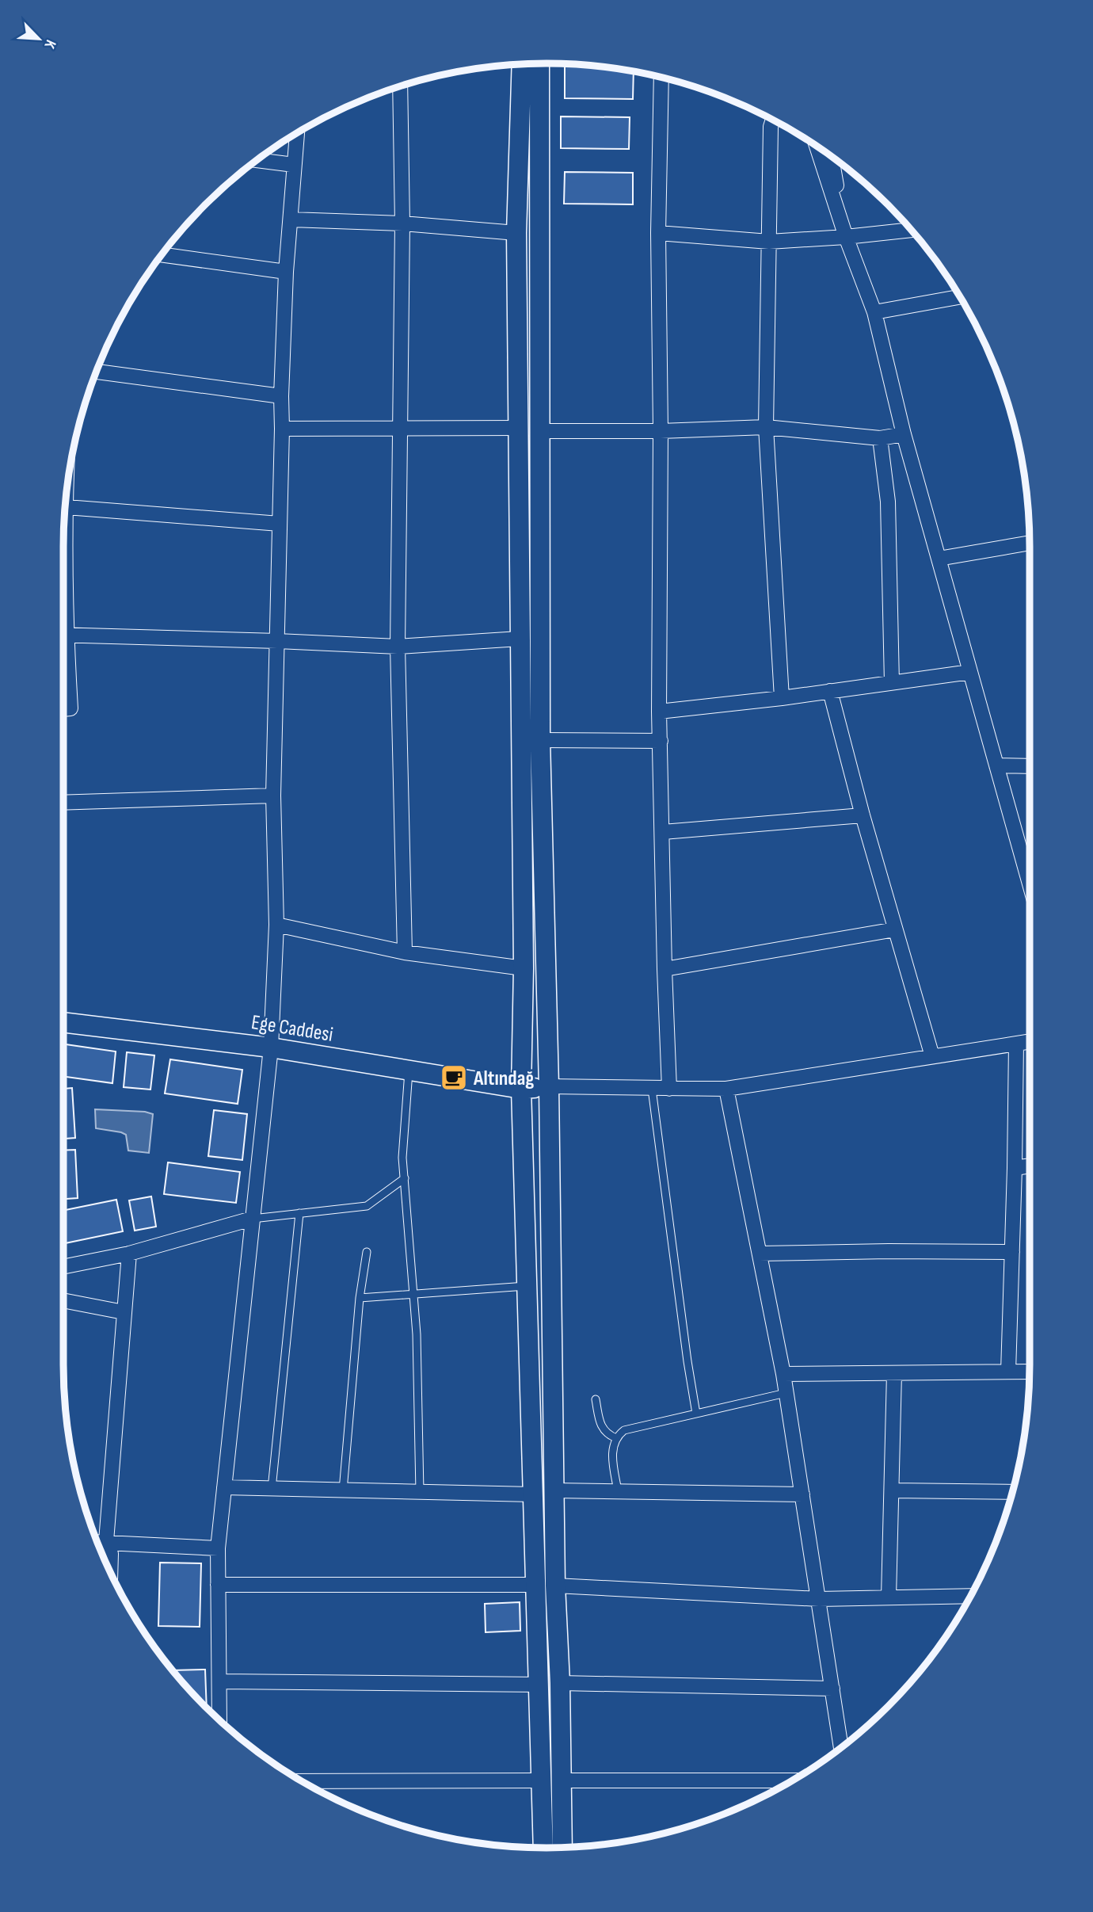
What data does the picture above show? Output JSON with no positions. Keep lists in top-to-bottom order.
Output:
{
  "streets": {
    "main road": ["Ege Caddesi"]
  },
  "places": {
    "cafe": ["Altındağ"]
  },
  "north": "bottom right"
}
